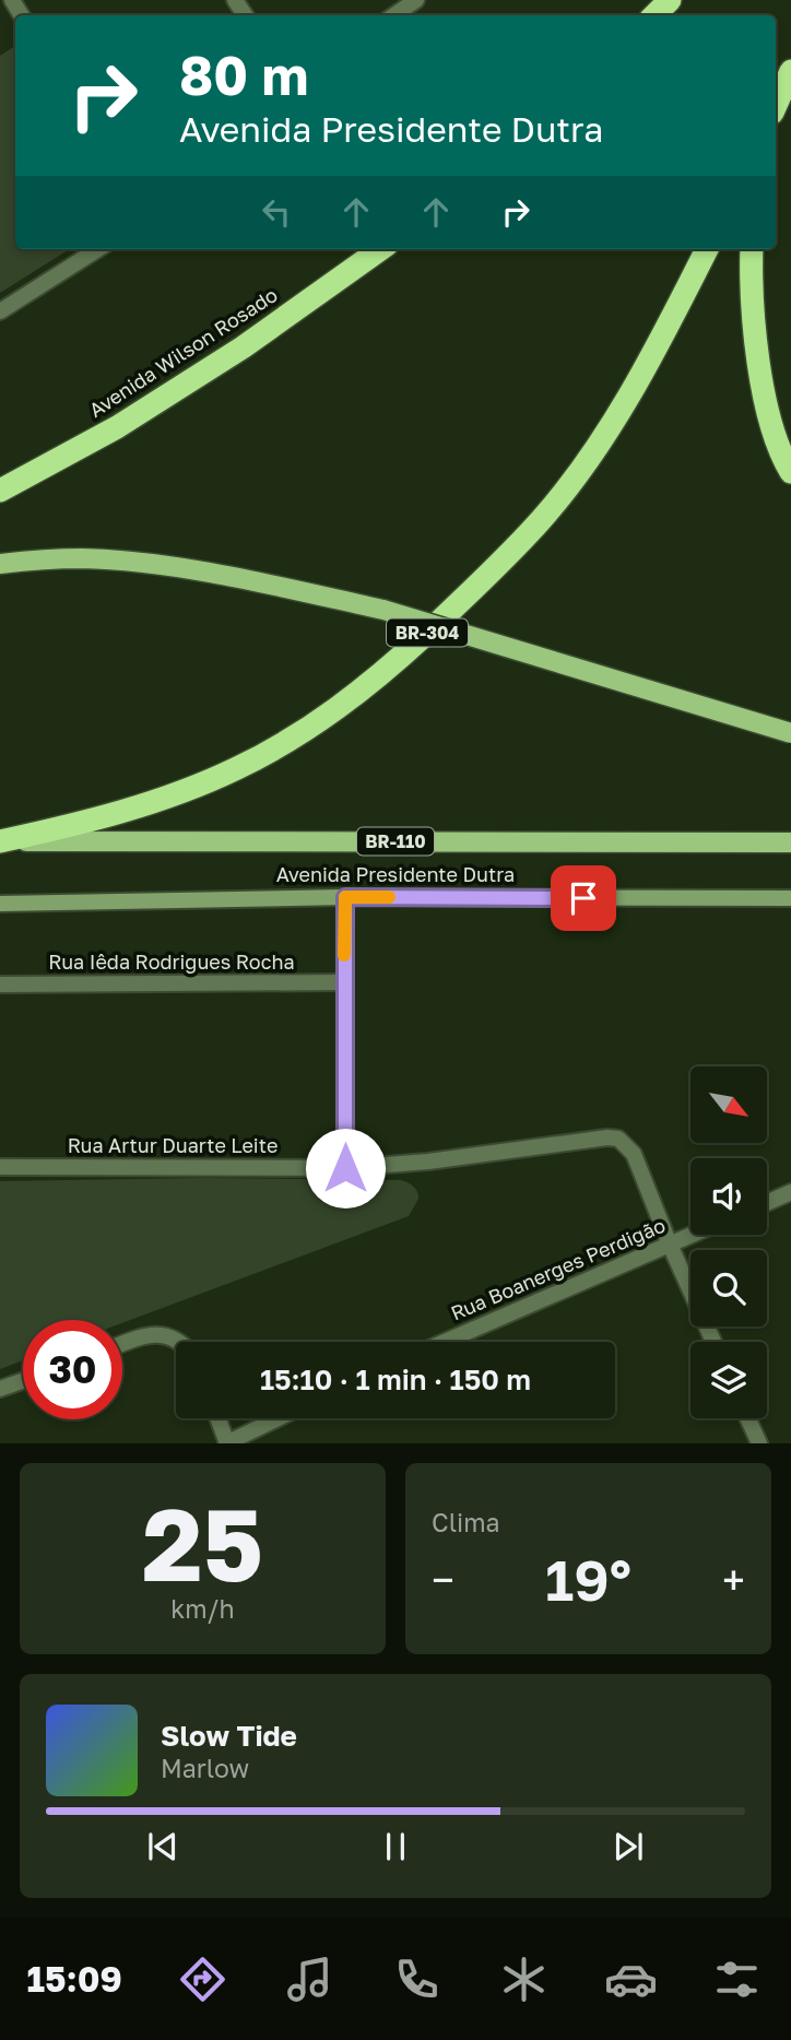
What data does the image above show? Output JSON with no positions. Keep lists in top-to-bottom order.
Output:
{
  "streets": {
    "highway": ["Avenida Wilson Rosado", "BR-304"],
    "main road": ["BR-110", "Avenida Presidente Dutra"],
    "street": ["Rua Iêda Rodrigues Rocha", "Rua Artur Duarte Leite", "Rua Boanerges Perdigão"]
  },
  "crossings": [
    ["BR-304", "Avenida Presidente Dutra"],
    ["Rua Artur Duarte Leite", "Rua Boanerges Perdigão"]
  ],
  "north": "bottom right",
  "page": {
    "turn": ["80 m", "Avenida Presidente Dutra"],
    "limit": "30",
    "trip": "15:10 · 1 min · 150 m",
    "tile": [
      ["25", "km/h"],
      "Clima"
    ],
    "heat": ["−", "19°", "+"],
    "song": ["Slow Tide", "Marlow"],
    "tabs": "15:09"
  }
}
